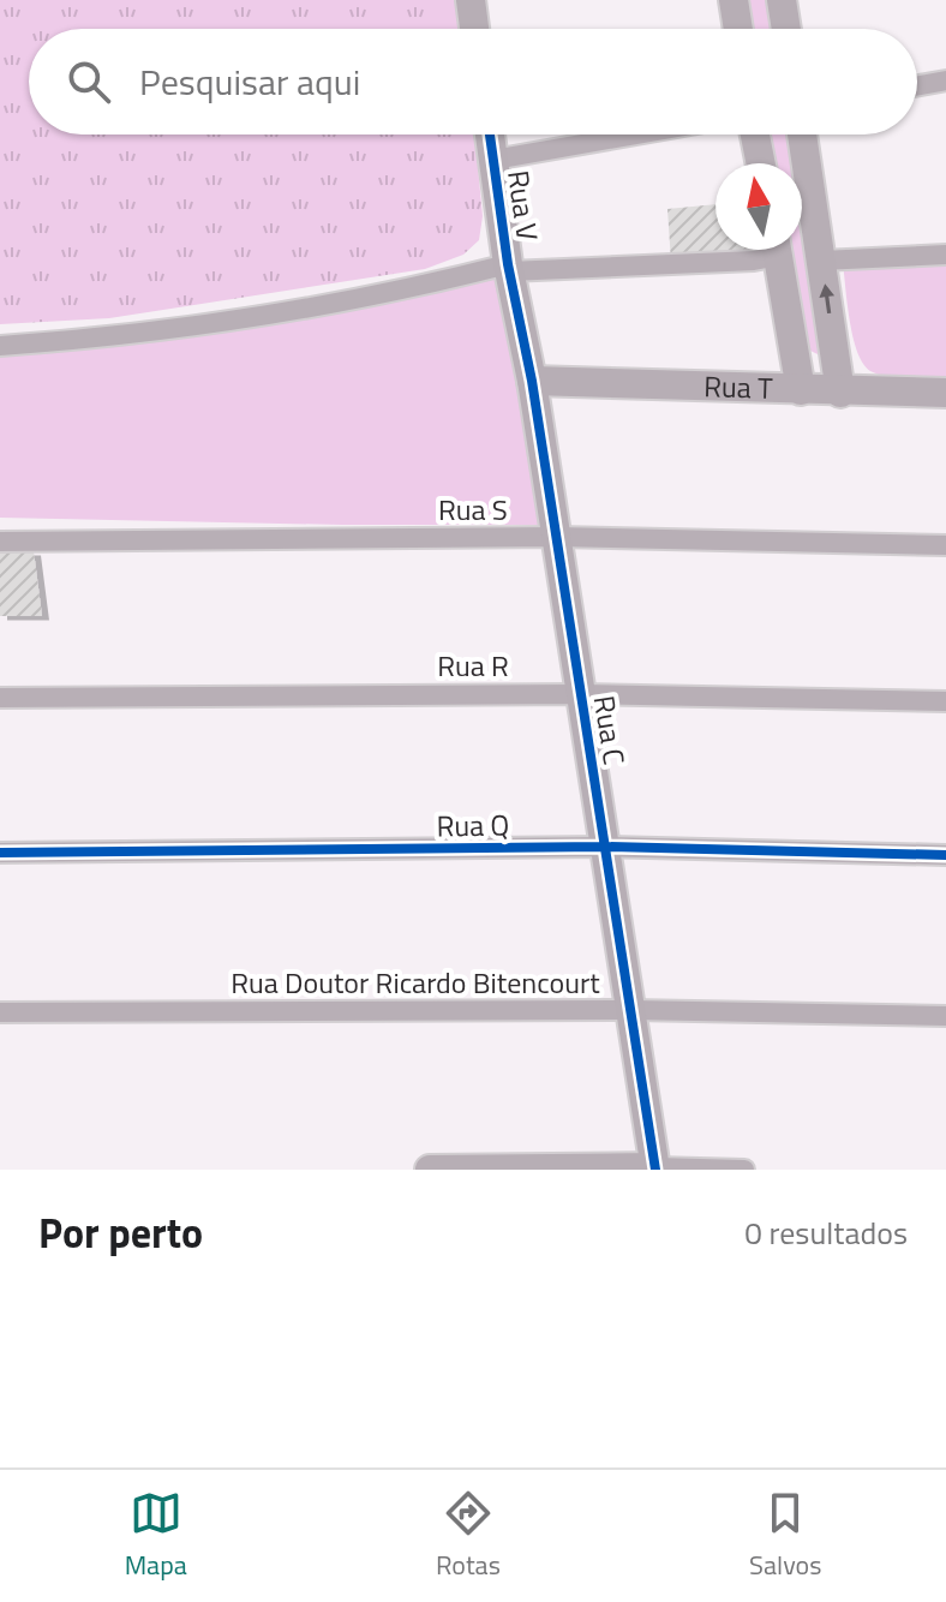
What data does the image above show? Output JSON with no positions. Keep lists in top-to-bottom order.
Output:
{
  "streets": {
    "street": [
      "Rua V",
      "Rua T",
      "Rua S",
      "Rua R",
      "Rua C",
      "Rua Q",
      "Rua Doutor Ricardo Bitencourt"
    ]
  },
  "crossings": [
    ["Rua V", "Rua C"],
    ["Rua T", "Rua C"],
    ["Rua S", "Rua C"],
    ["Rua R", "Rua C"],
    ["Rua C", "Rua Q"],
    ["Rua C", "Rua Doutor Ricardo Bitencourt"]
  ],
  "north": "top",
  "page": {
    "search": "Pesquisar aqui",
    "heading": ["Por perto", "0 resultados"],
    "nav": ["Mapa", "Rotas", "Salvos"]
  }
}
